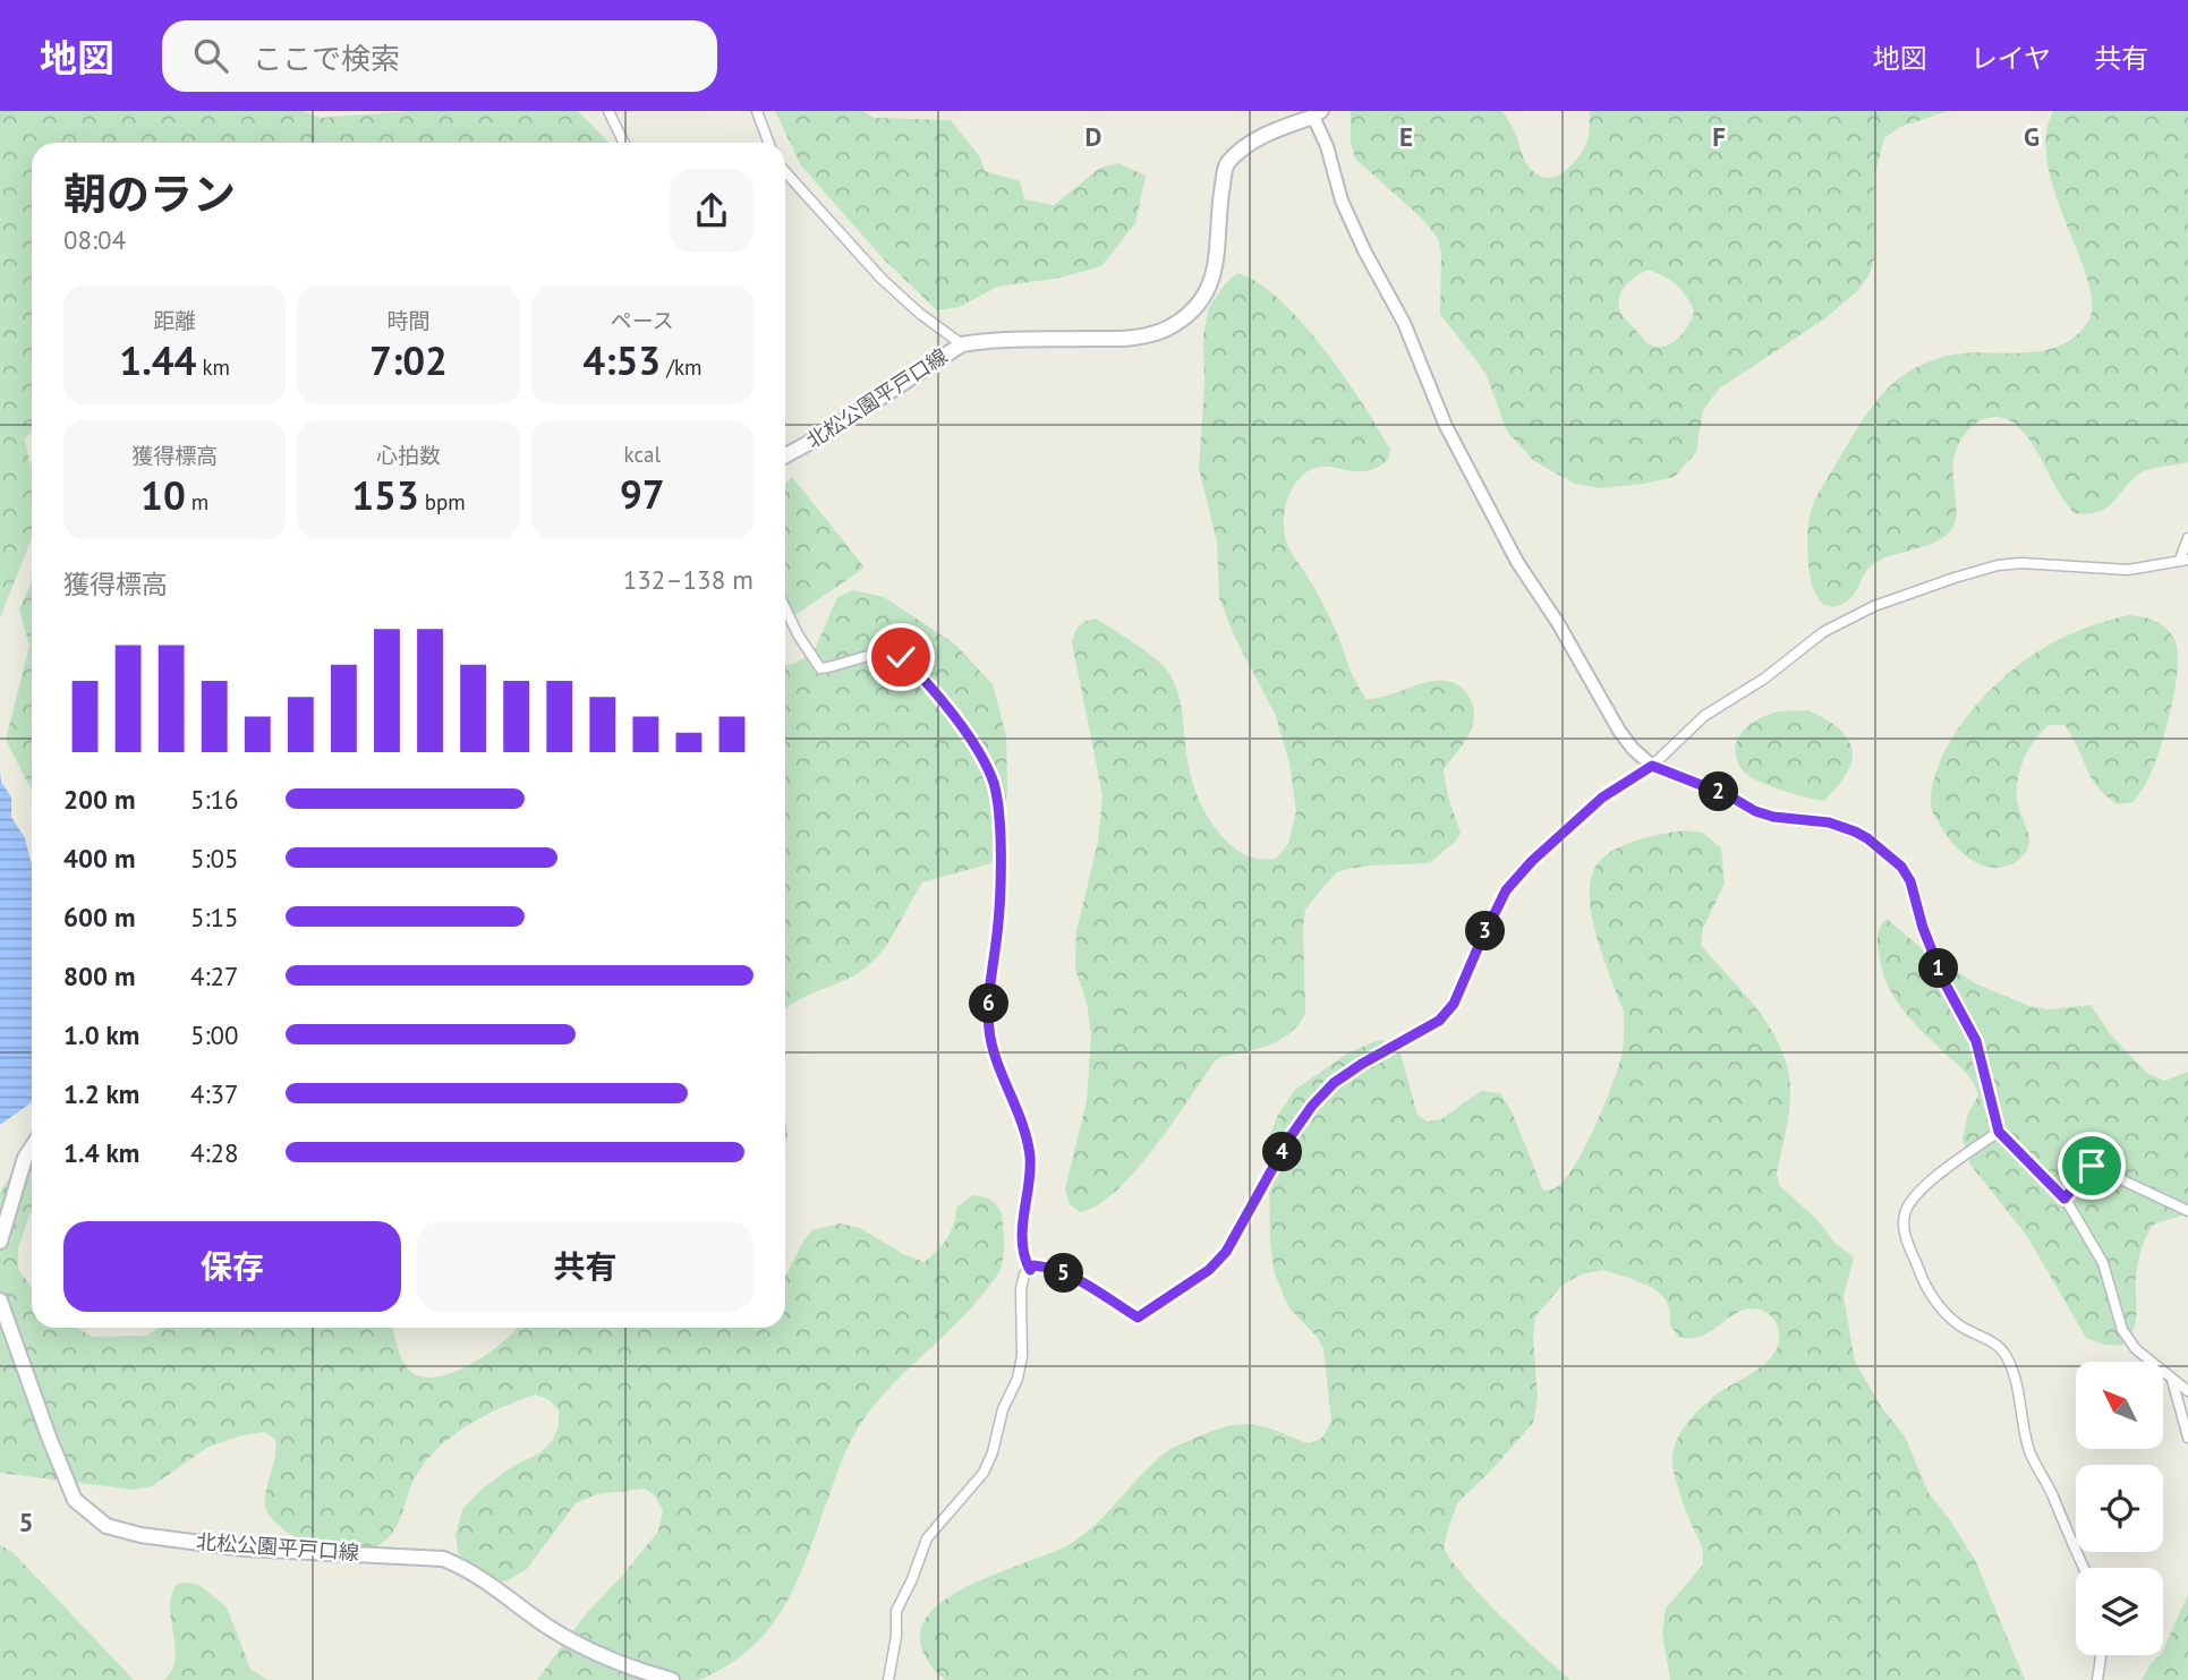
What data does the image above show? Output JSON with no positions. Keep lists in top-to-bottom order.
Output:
{
  "streets": {
    "main road": ["北松公園平戸口線"]
  },
  "north": "top left",
  "page": {
    "header": "地図",
    "search": "ここで検索",
    "nav": ["地図", "レイヤ", "共有"],
    "heading": ["朝のラン", "08:04"],
    "stats": [
      ["距離", "1.44 km"],
      ["時間", "7:02"],
      ["ペース", "4:53 /km"],
      ["獲得標高", "10 m"],
      ["心拍数", "153 bpm"],
      ["kcal", "97"]
    ],
    "chart": ["獲得標高", "132–138 m"],
    "list": [
      {
        "name": "200 m",
        "note": "5:16"
      },
      {
        "name": "400 m",
        "note": "5:05"
      },
      {
        "name": "600 m",
        "note": "5:15"
      },
      {
        "name": "800 m",
        "note": "4:27"
      },
      {
        "name": "1.0 km",
        "note": "5:00"
      },
      {
        "name": "1.2 km",
        "note": "4:37"
      },
      {
        "name": "1.4 km",
        "note": "4:28"
      }
    ],
    "pins": [
      "2",
      "3",
      "1",
      "6",
      "4",
      "5"
    ],
    "buttons": ["保存", "共有"]
  },
  "grid": {
    "columns": [
      "D",
      "E",
      "F",
      "G"
    ],
    "rows": ["5"]
  }
}
